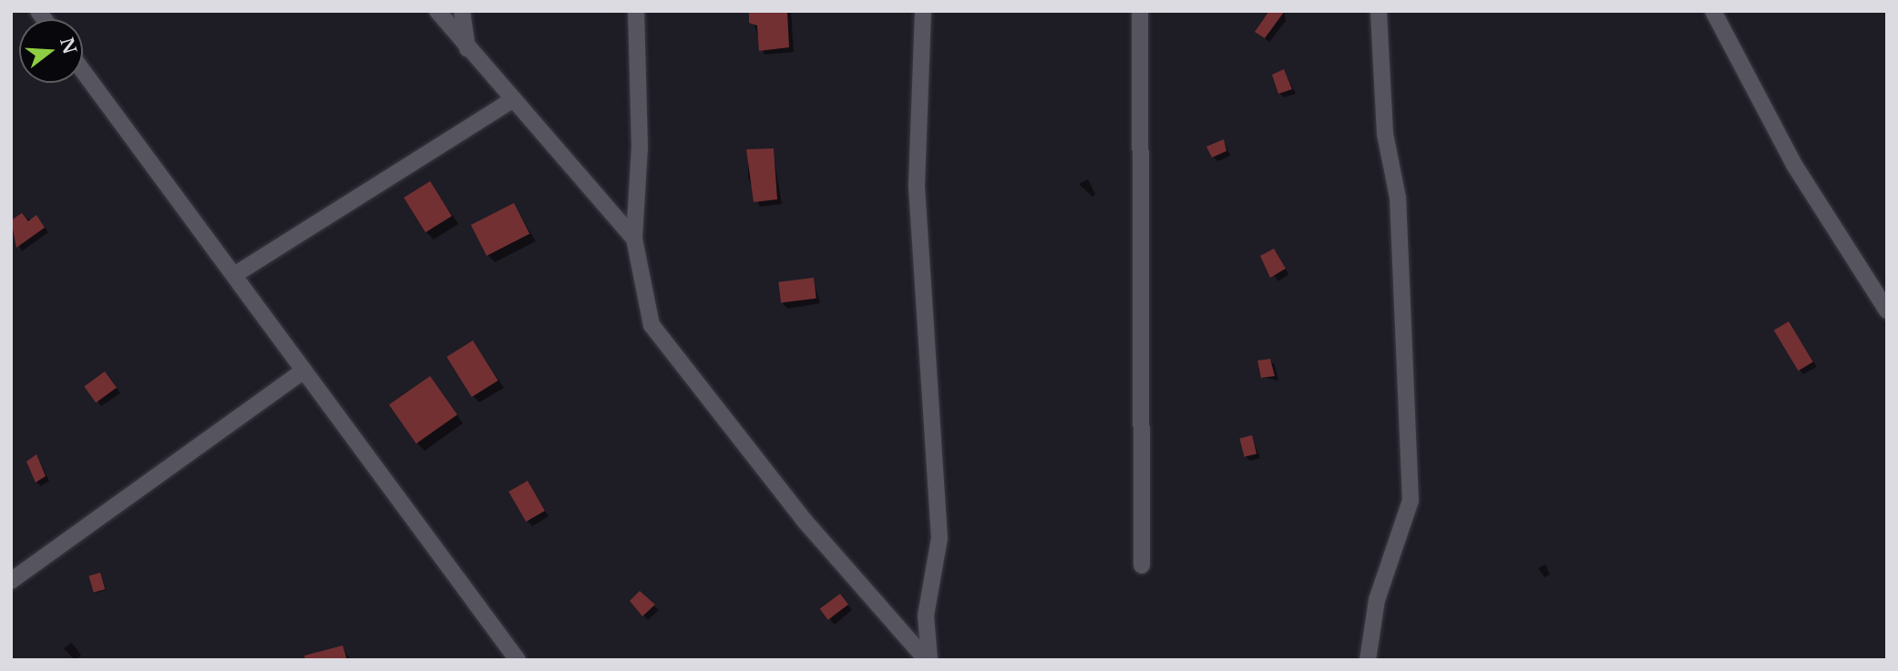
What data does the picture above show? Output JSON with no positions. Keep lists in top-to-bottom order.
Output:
{
  "north": "right"
}
